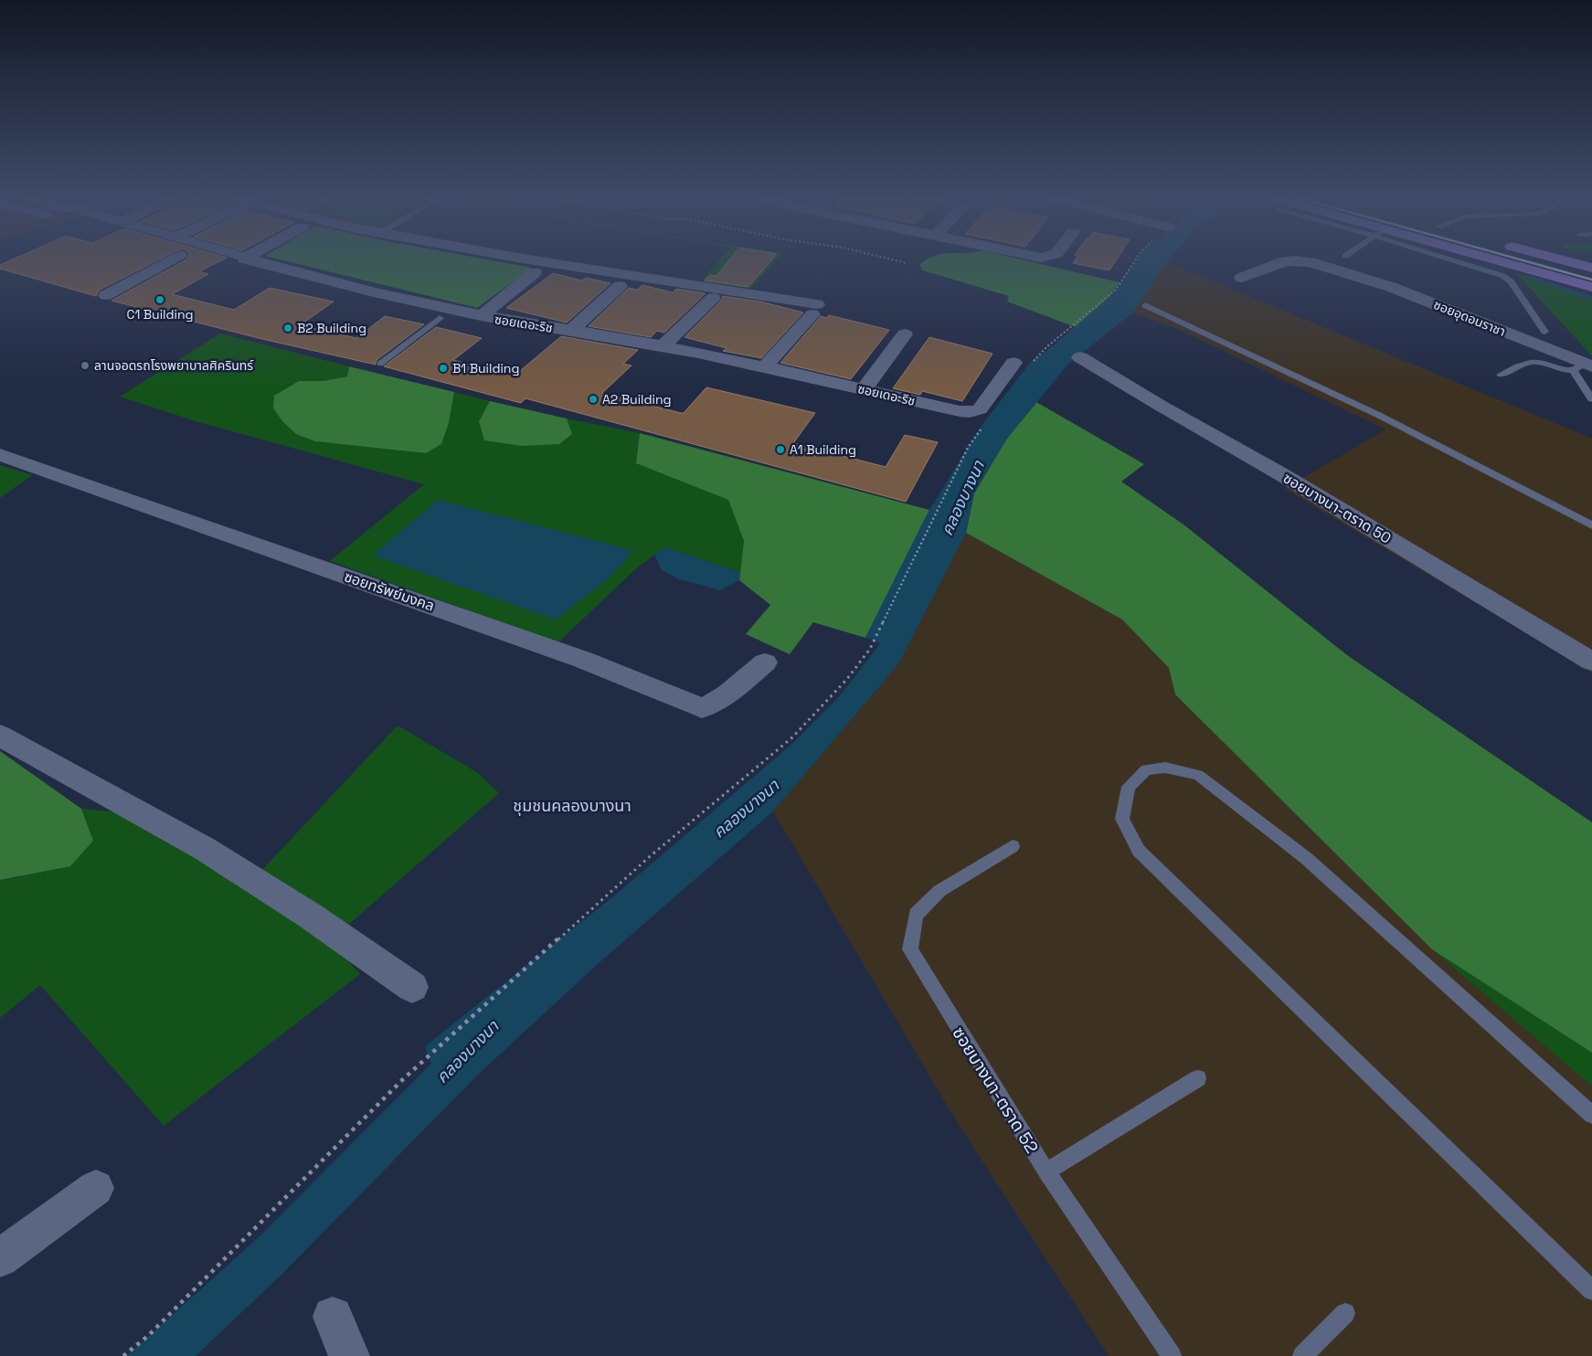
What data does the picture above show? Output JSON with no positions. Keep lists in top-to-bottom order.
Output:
{
  "streets": {
    "street": [
      "ซอยอุดอนราชา",
      "ซอยเดอะริช",
      "ซอยบางนา-ตราด 50",
      "ซอยทรัพย์มงคล"
    ],
    "lane": ["ซอยบางนา-ตราด 52"]
  },
  "districts": ["ชุมชนคลองบางนา"],
  "water": ["คลองบางนา"],
  "places": [
    "C1 Building",
    "B2 Building",
    "ลานจอดรถโรงพยาบาลศิครินทร์",
    "B1 Building",
    "A2 Building",
    "A1 Building"
  ]
}
